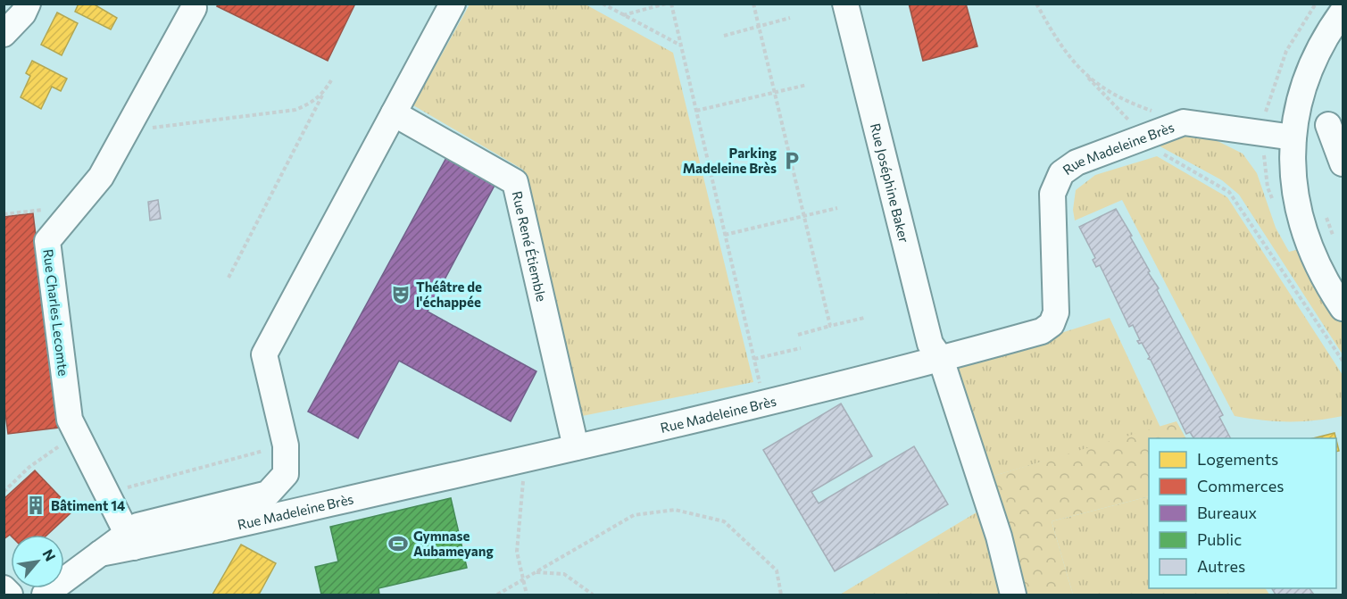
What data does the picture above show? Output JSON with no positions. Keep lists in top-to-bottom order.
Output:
{
  "streets": {
    "street": [
      "Rue Madeleine Brès",
      "Rue Joséphine Baker",
      "Rue René Étiemble",
      "Rue Charles Lecomte"
    ]
  },
  "crossings": [
    ["Rue Madeleine Brès", "Rue Joséphine Baker"],
    ["Rue Madeleine Brès", "Rue René Étiemble"],
    ["Rue Madeleine Brès", "Rue Charles Lecomte"]
  ],
  "places": {
    "parking": ["Parking Madeleine Brès"],
    "theatre": ["Théâtre de l'échappée"],
    "building": ["Bâtiment 14"],
    "sports": ["Gymnase Aubameyang"]
  },
  "legend": [
    "Logements",
    "Commerces",
    "Bureaux",
    "Public",
    "Autres"
  ],
  "north": "top right"
}
